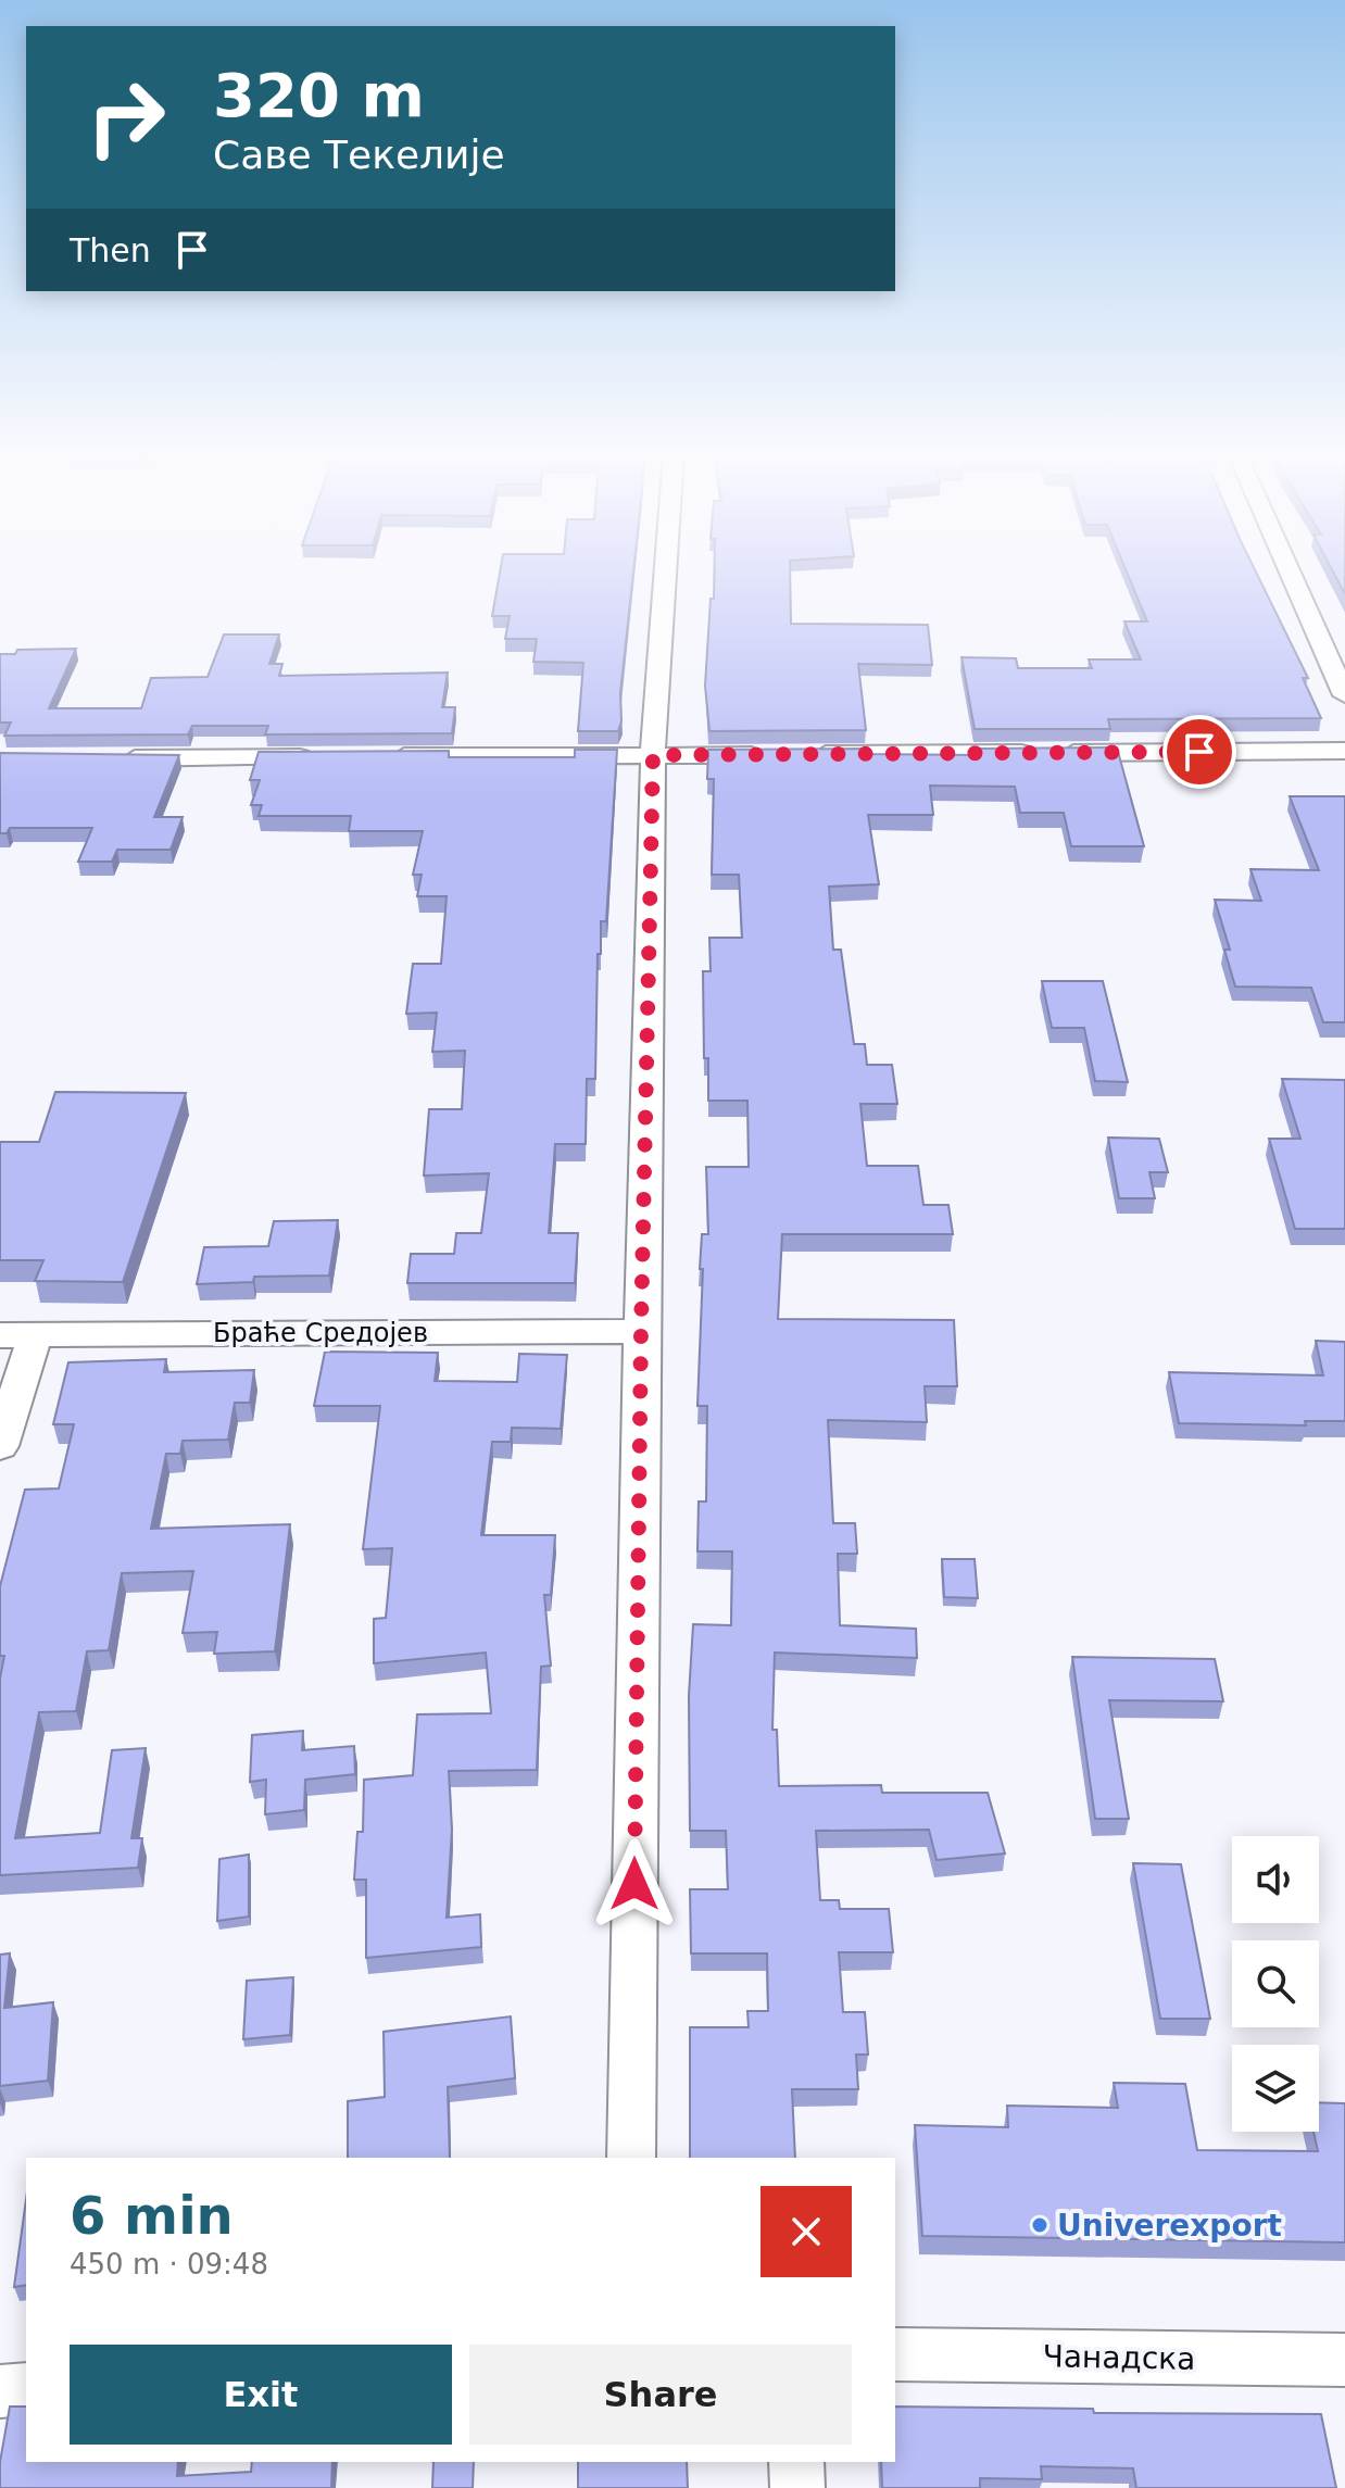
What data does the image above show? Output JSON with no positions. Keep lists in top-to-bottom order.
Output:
{
  "streets": {
    "street": ["Браће Средојев", "Чанадска"]
  },
  "places": ["Univerexport"],
  "page": {
    "turn": ["320 m", "Саве Текелије"],
    "then": "Then",
    "heading": ["6 min", "450 m · 09:48"],
    "buttons": ["Exit", "Share"]
  }
}
